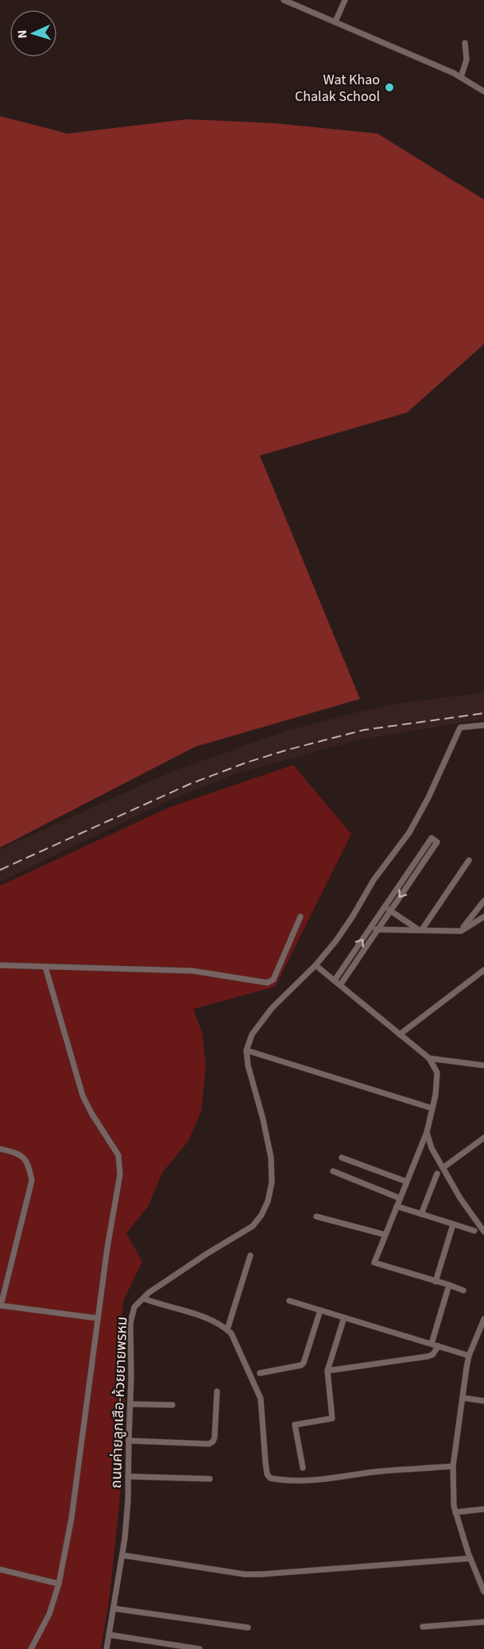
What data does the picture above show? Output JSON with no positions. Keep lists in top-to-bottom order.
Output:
{
  "streets": {
    "street": ["ถนนค่ายลูกเสึอ-ห้วยยายพรหม"]
  },
  "places": ["Wat Khao Chalak School"],
  "north": "left"
}
